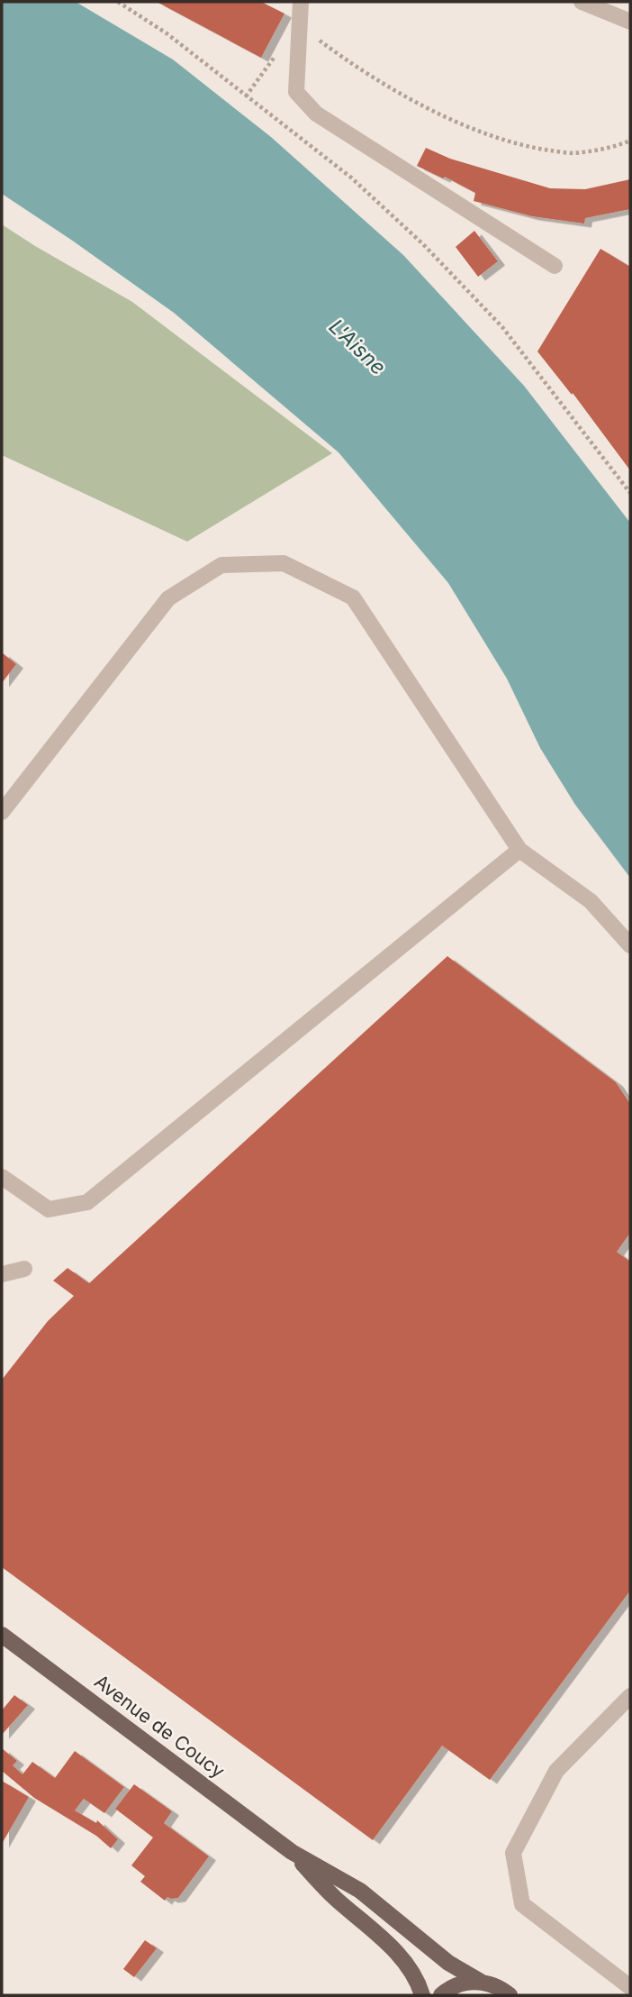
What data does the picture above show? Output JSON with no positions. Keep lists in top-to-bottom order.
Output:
{
  "streets": {
    "main road": ["Avenue de Coucy"]
  },
  "water": ["L'Aisne"]
}
